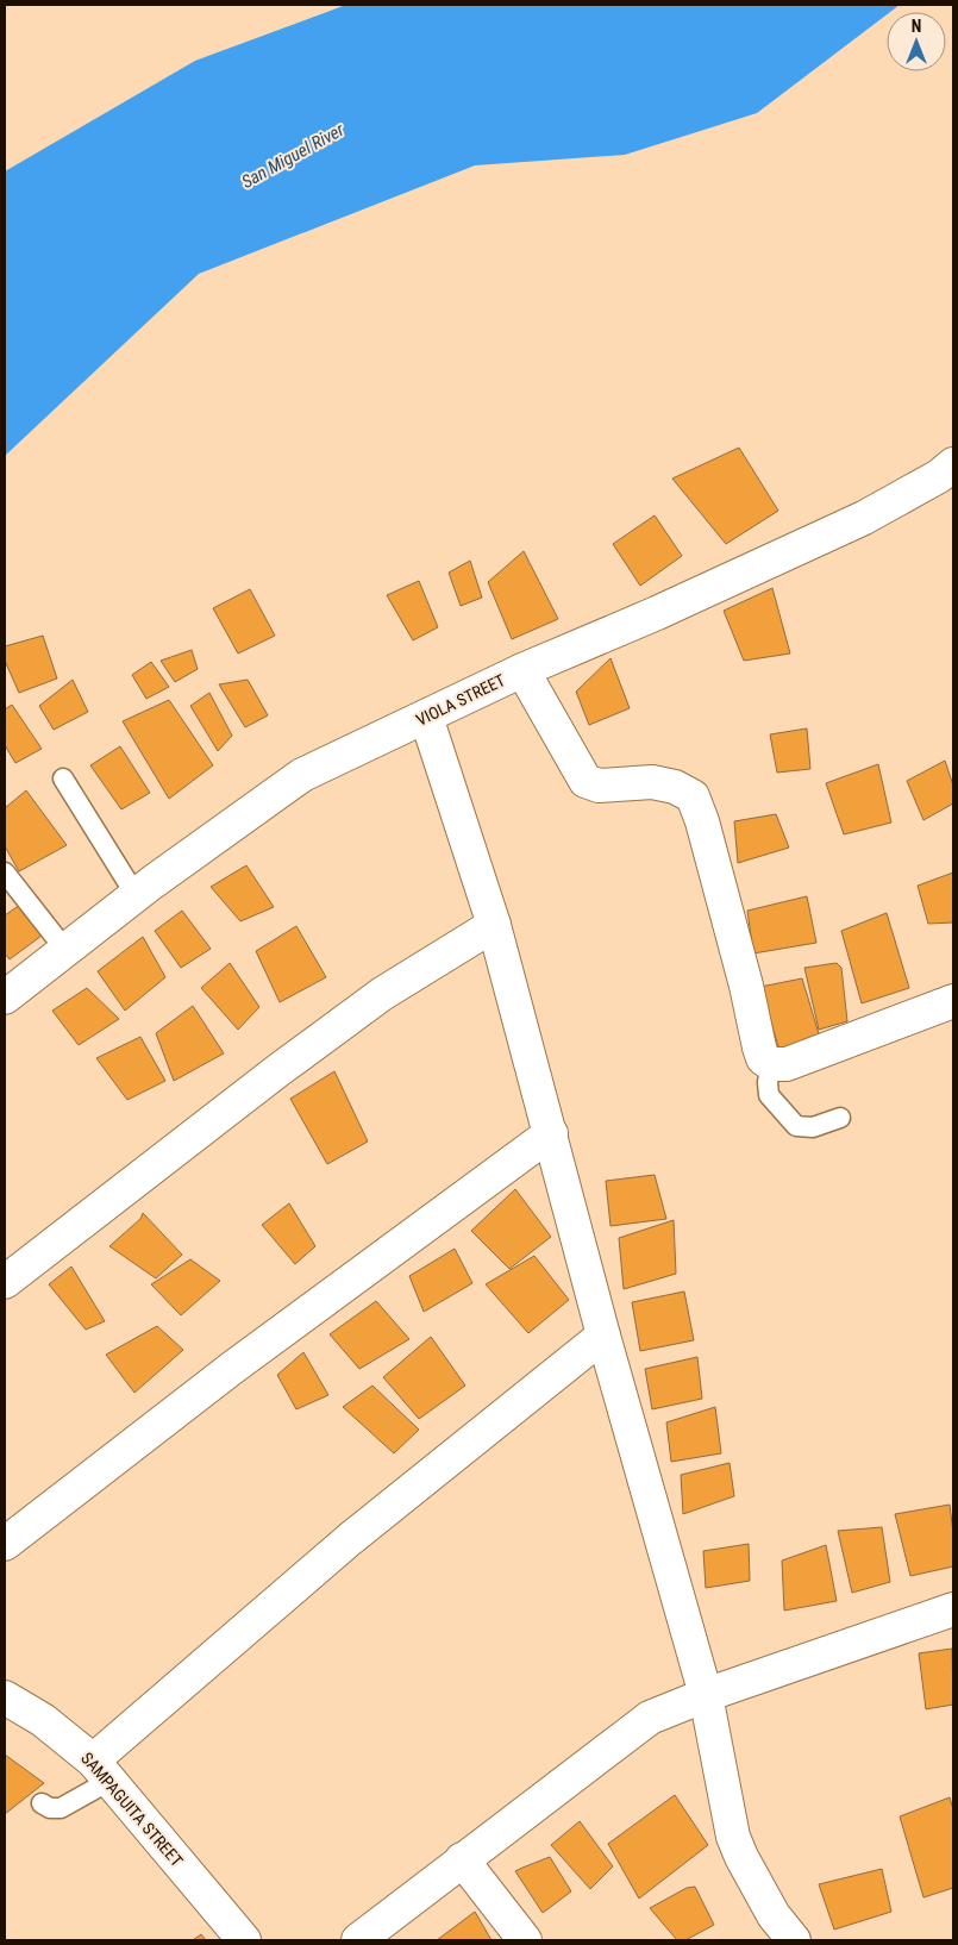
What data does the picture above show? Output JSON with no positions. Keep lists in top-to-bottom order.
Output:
{
  "streets": {
    "street": ["VIOLA STREET", "SAMPAGUITA STREET"]
  },
  "water": ["San Miguel River"],
  "north": "top"
}
